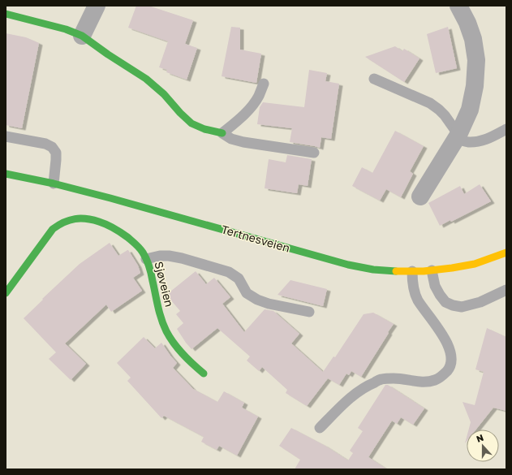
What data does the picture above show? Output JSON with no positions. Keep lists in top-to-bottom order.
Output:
{
  "streets": {
    "street": ["Tertnesveien", "Sjøveien"]
  },
  "north": "top"
}
